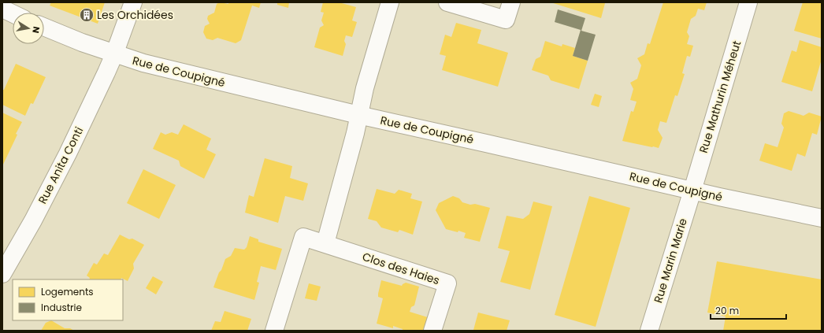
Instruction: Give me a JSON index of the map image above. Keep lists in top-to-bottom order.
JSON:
{
  "streets": {
    "street": [
      "Rue de Coupigné",
      "Rue Mathurin Méheut",
      "Rue Anita Conti",
      "Rue Marin Marie",
      "Clos des Haies"
    ]
  },
  "crossings": [
    ["Rue de Coupigné", "Rue Mathurin Méheut"],
    ["Rue de Coupigné", "Rue Anita Conti"],
    ["Rue de Coupigné", "Rue Marin Marie"],
    ["Rue Mathurin Méheut", "Rue Marin Marie"]
  ],
  "places": {
    "building": ["Les Orchidées"]
  },
  "legend": ["Logements", "Industrie"],
  "scale_bar": "20 m",
  "north": "right"
}
